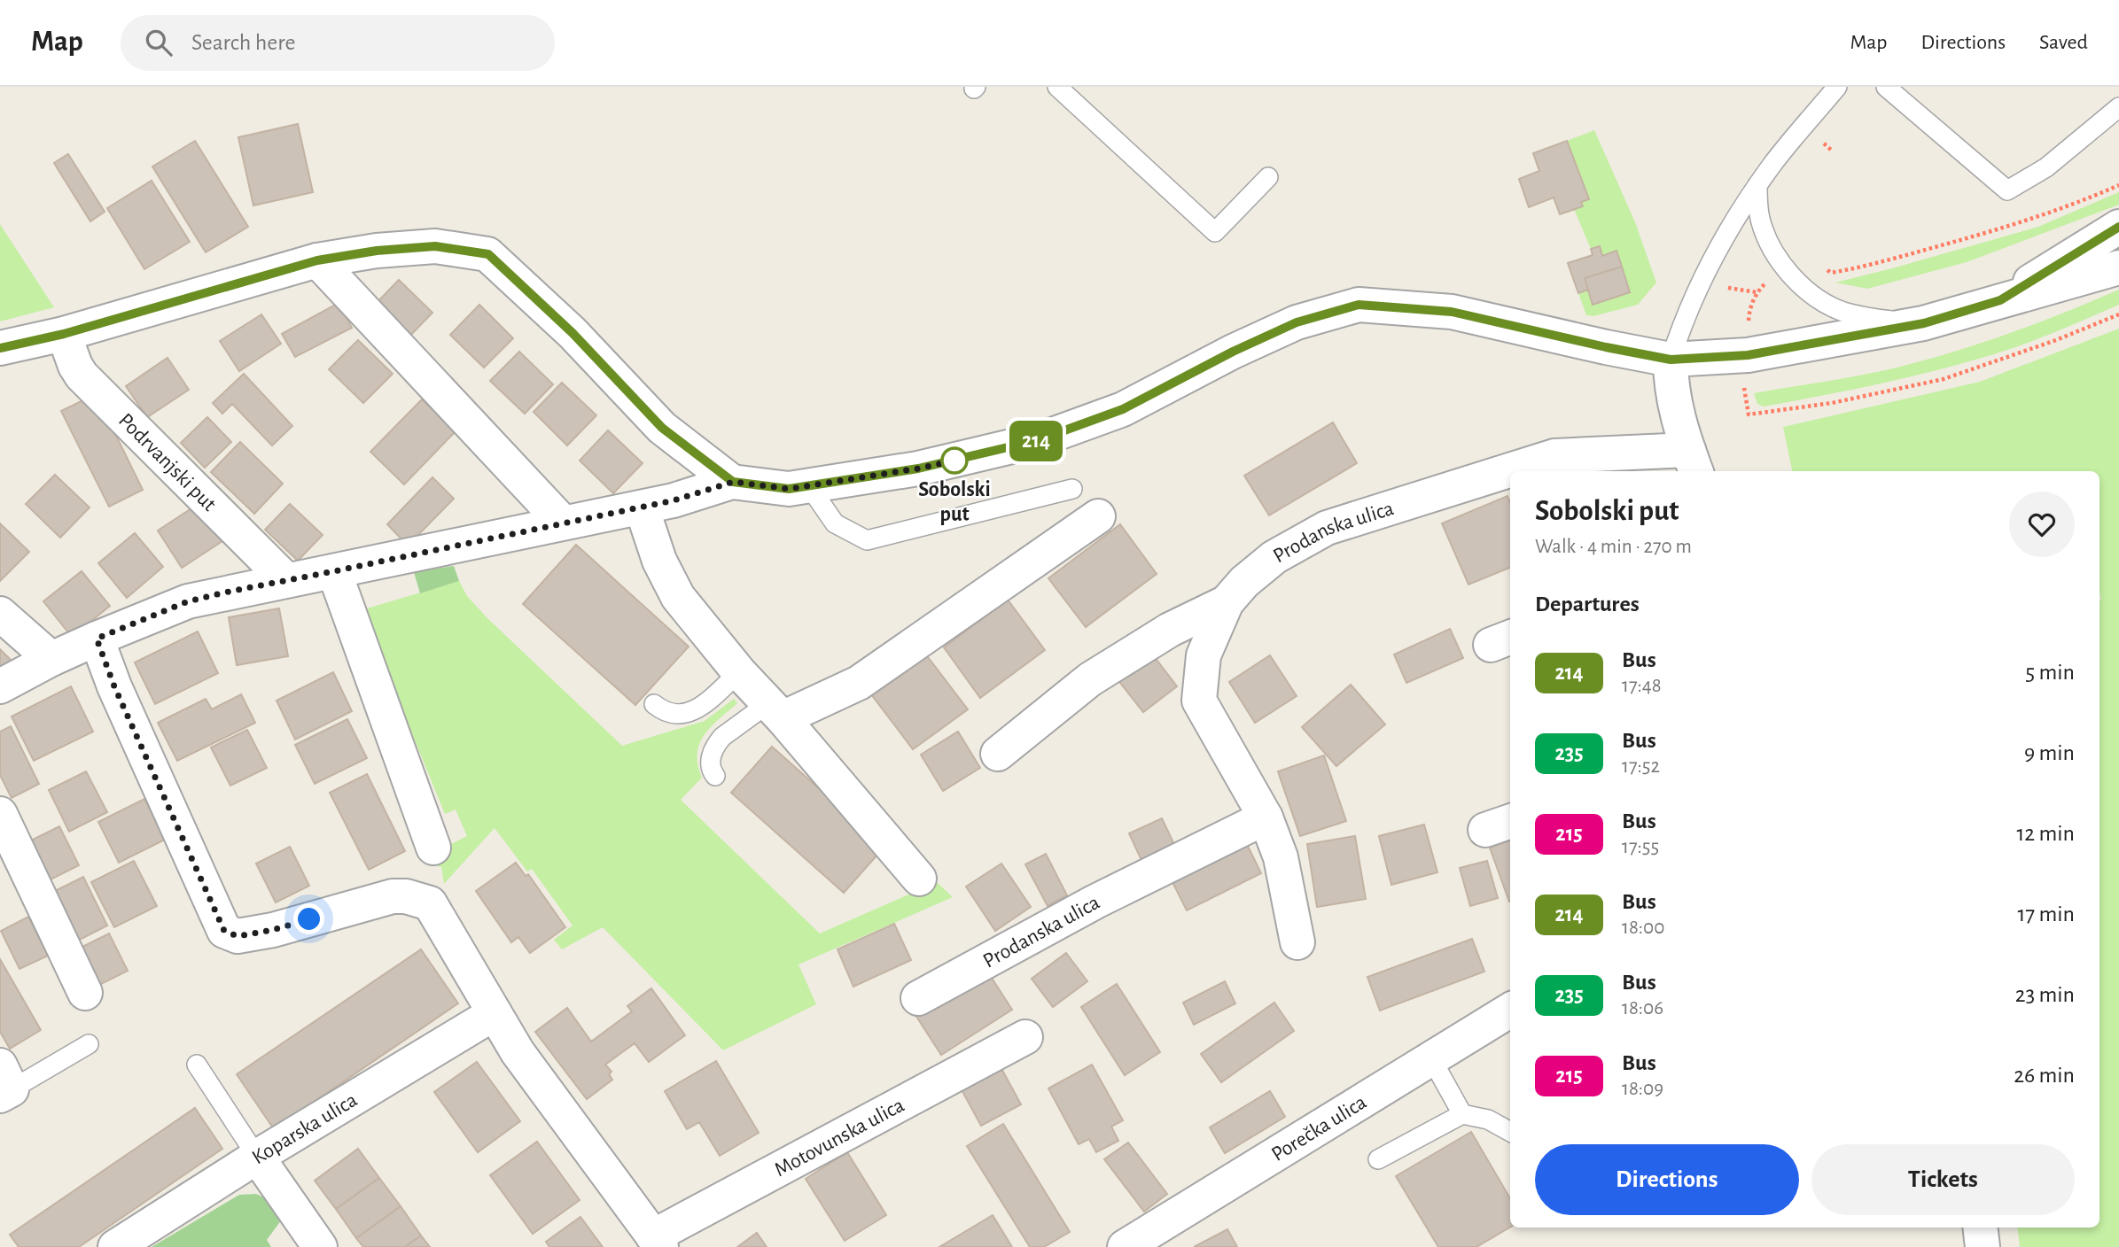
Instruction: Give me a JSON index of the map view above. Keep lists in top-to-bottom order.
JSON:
{
  "streets": {
    "street": [
      "Podrvanjski put",
      "Prodanska ulica",
      "Porečka ulica",
      "Koparska ulica",
      "Motovunska ulica"
    ]
  },
  "crossings": [
    ["Koparska ulica", "Motovunska ulica"]
  ],
  "places": ["Sobolski put"],
  "lines": ["bus line 214"],
  "page": {
    "header": "Map",
    "search": "Search here",
    "nav": ["Map", "Directions", "Saved"],
    "on_map": "214",
    "heading": [
      ["Sobolski put", "Walk · 4 min · 270 m"],
      "Departures"
    ],
    "list": [
      {
        "mark": "214",
        "name": "Bus",
        "note": "17:48",
        "value": "5 min"
      },
      {
        "mark": "235",
        "name": "Bus",
        "note": "17:52",
        "value": "9 min"
      },
      {
        "mark": "215",
        "name": "Bus",
        "note": "17:55",
        "value": "12 min"
      },
      {
        "mark": "214",
        "name": "Bus",
        "note": "18:00",
        "value": "17 min"
      },
      {
        "mark": "235",
        "name": "Bus",
        "note": "18:06",
        "value": "23 min"
      },
      {
        "mark": "215",
        "name": "Bus",
        "note": "18:09",
        "value": "26 min"
      }
    ],
    "buttons": ["Directions", "Tickets"]
  }
}
